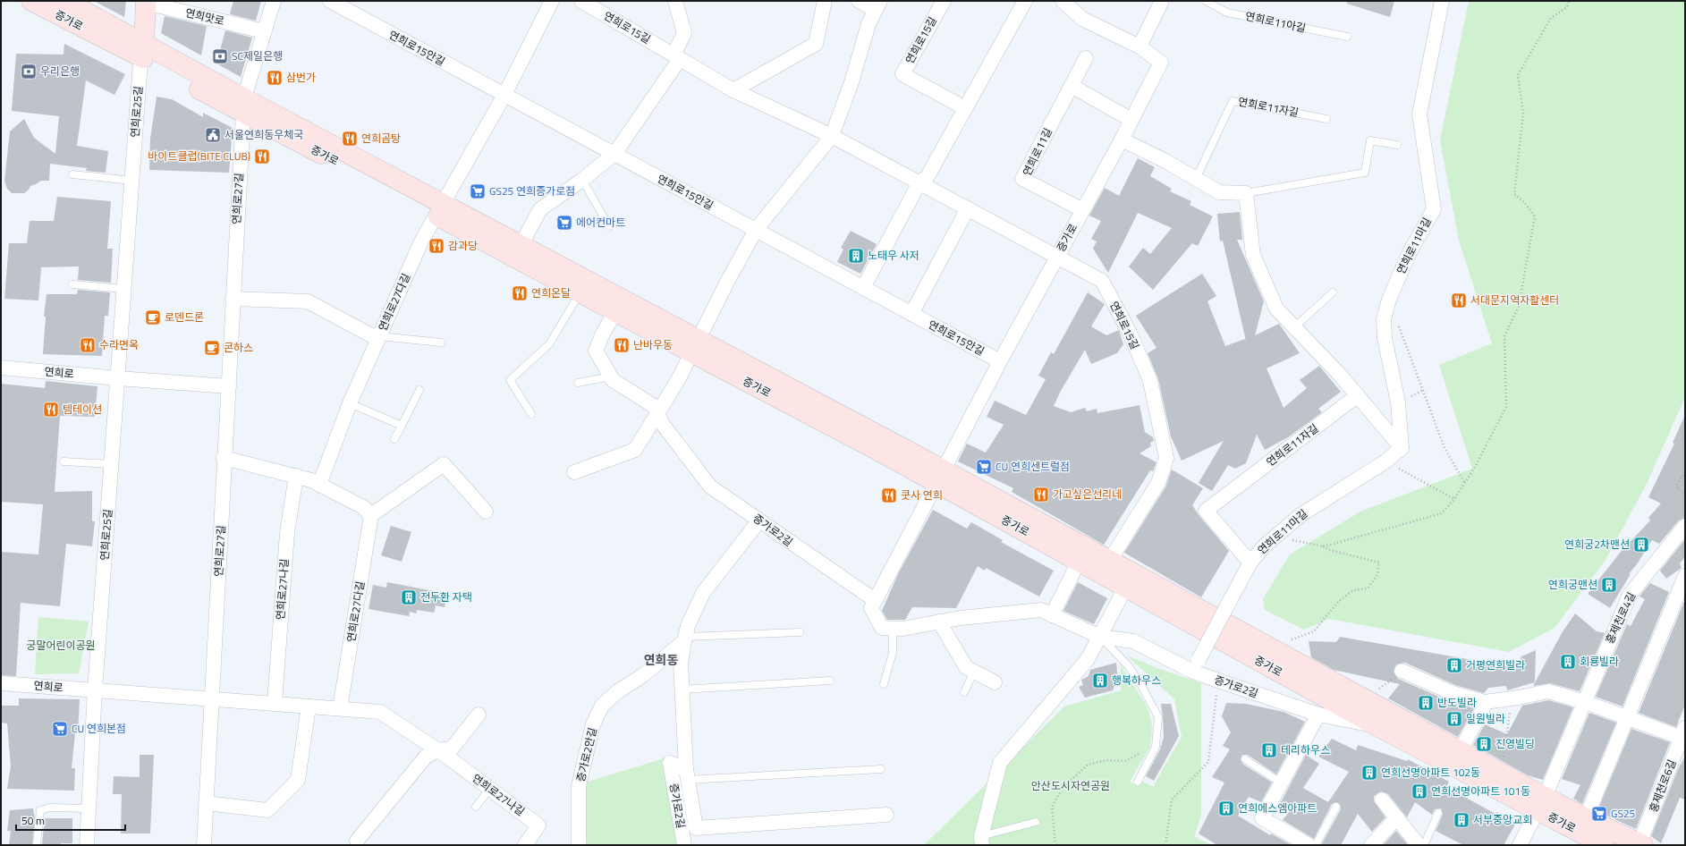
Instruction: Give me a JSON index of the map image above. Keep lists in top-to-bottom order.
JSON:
{
  "streets": {
    "main road": ["연희맛로", "증가로"],
    "street": [
      "연희로15길",
      "연희로15안길",
      "연희로11자길",
      "연희로25길",
      "연희로11길",
      "연희로27길",
      "연희로11마길",
      "연희로27다길",
      "연희로",
      "증가로2길",
      "연희로27나길",
      "홍제천로4길",
      "증가로2안길",
      "홍제천로6길"
    ],
    "lane": ["연희로11아길"]
  },
  "crossings": [
    ["연희맛로", "증가로"],
    ["연희맛로", "연희로25길"],
    ["증가로", "연희로15길"],
    ["증가로", "연희로15안길"],
    ["증가로", "연희로25길"],
    ["증가로", "연희로11길"],
    ["증가로", "연희로27길"],
    ["증가로", "연희로27다길"],
    ["증가로", "증가로2길"],
    ["증가로", "홍제천로4길"],
    ["증가로", "홍제천로6길"],
    ["연희로11자길", "연희로11마길"],
    ["연희로25길", "연희로"],
    ["연희로27길", "연희로27나길"],
    ["연희로11마길", "증가로2길"],
    ["연희로27다길", "연희로27나길"]
  ],
  "districts": ["연희동"],
  "parks": ["궁말어린이공원", "안산도시자연공원"],
  "places": {
    "bank": ["SC제일은행", "우리은행"],
    "restaurant": [
      "삼번가",
      "연희곰탕",
      "바이트클럽(BITE CLUB)",
      "감과당",
      "연희온달",
      "서대문지역자활센터",
      "수라면옥",
      "난바우동",
      "템테이션",
      "가고싶은선리네",
      "쿳사 연희"
    ],
    "public building": ["서울연희동우체국"],
    "supermarket": [
      "GS25 연희증가로점",
      "에어컨마트",
      "CU 연희센트럴점",
      "CU 연희본점",
      "GS25"
    ],
    "building": [
      "노태우 사저",
      "연희궁2차맨션",
      "연희궁맨션",
      "전두환 자택",
      "회룡빌라",
      "거평연희빌라",
      "행복하우스",
      "반도빌라",
      "일원빌라",
      "진영빌딩",
      "테리하우스",
      "연희선명아파트 102동",
      "연희선명아파트 101동",
      "연희에스엠아파트",
      "서부중앙교회"
    ],
    "cafe": ["로덴드론", "콘하스"]
  },
  "scale_bar": "50 m"
}
